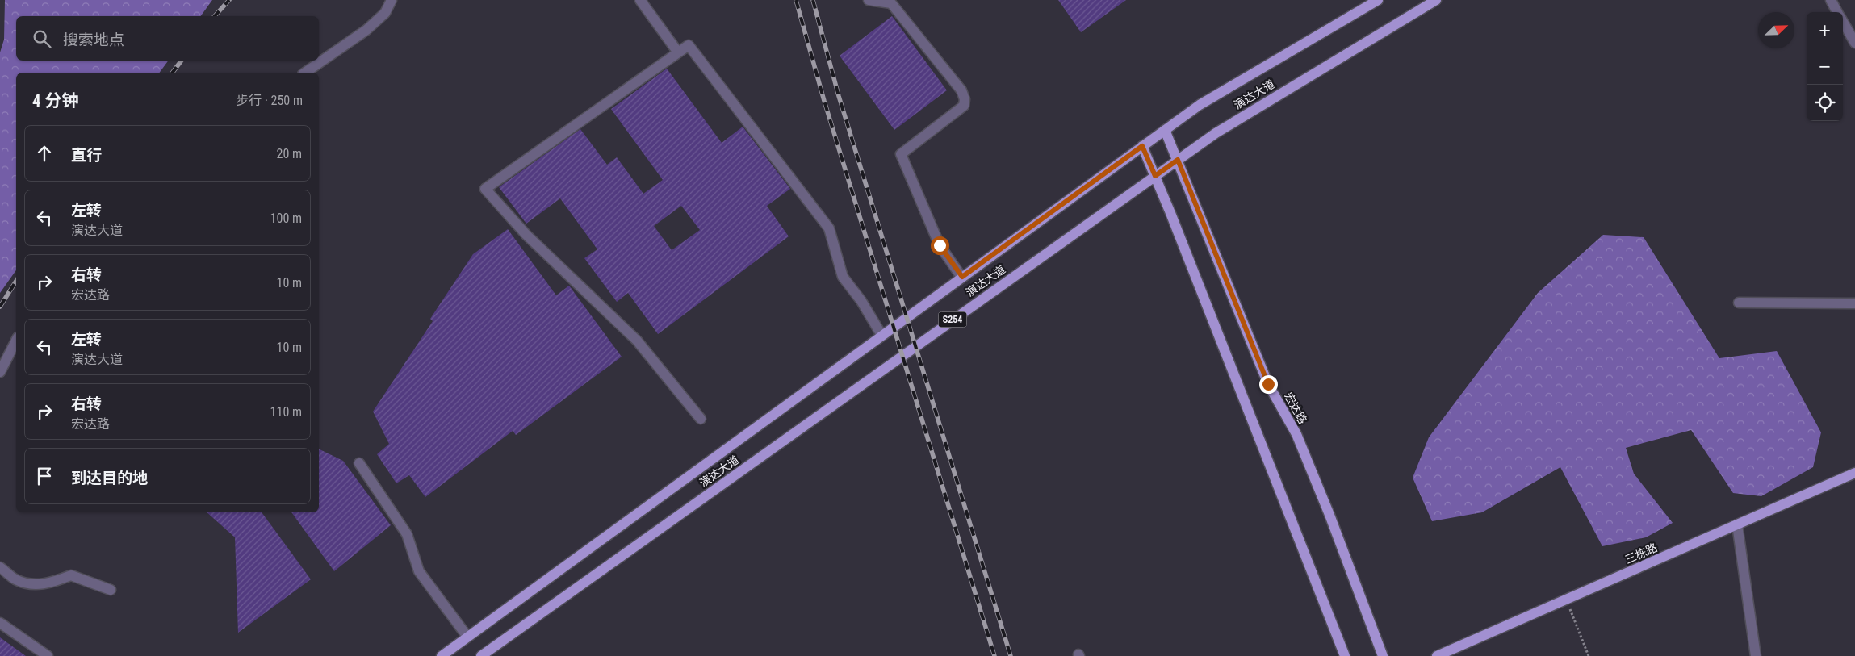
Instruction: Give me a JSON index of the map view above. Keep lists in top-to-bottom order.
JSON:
{
  "streets": {
    "main road": [
      "演达大道",
      "S254",
      "宏达路",
      "三栋路"
    ]
  },
  "crossings": [
    ["演达大道", "宏达路"]
  ],
  "north": "top right",
  "page": {
    "map_buttons": ["+", "−"],
    "search": "搜索地点",
    "heading": ["4 分钟", "步行 · 250 m"],
    "list": [
      ["直行", "20 m"],
      ["左转", "演达大道", "100 m"],
      ["右转", "宏达路", "10 m"],
      ["左转", "演达大道", "10 m"],
      ["右转", "宏达路", "110 m"],
      "到达目的地"
    ]
  }
}
